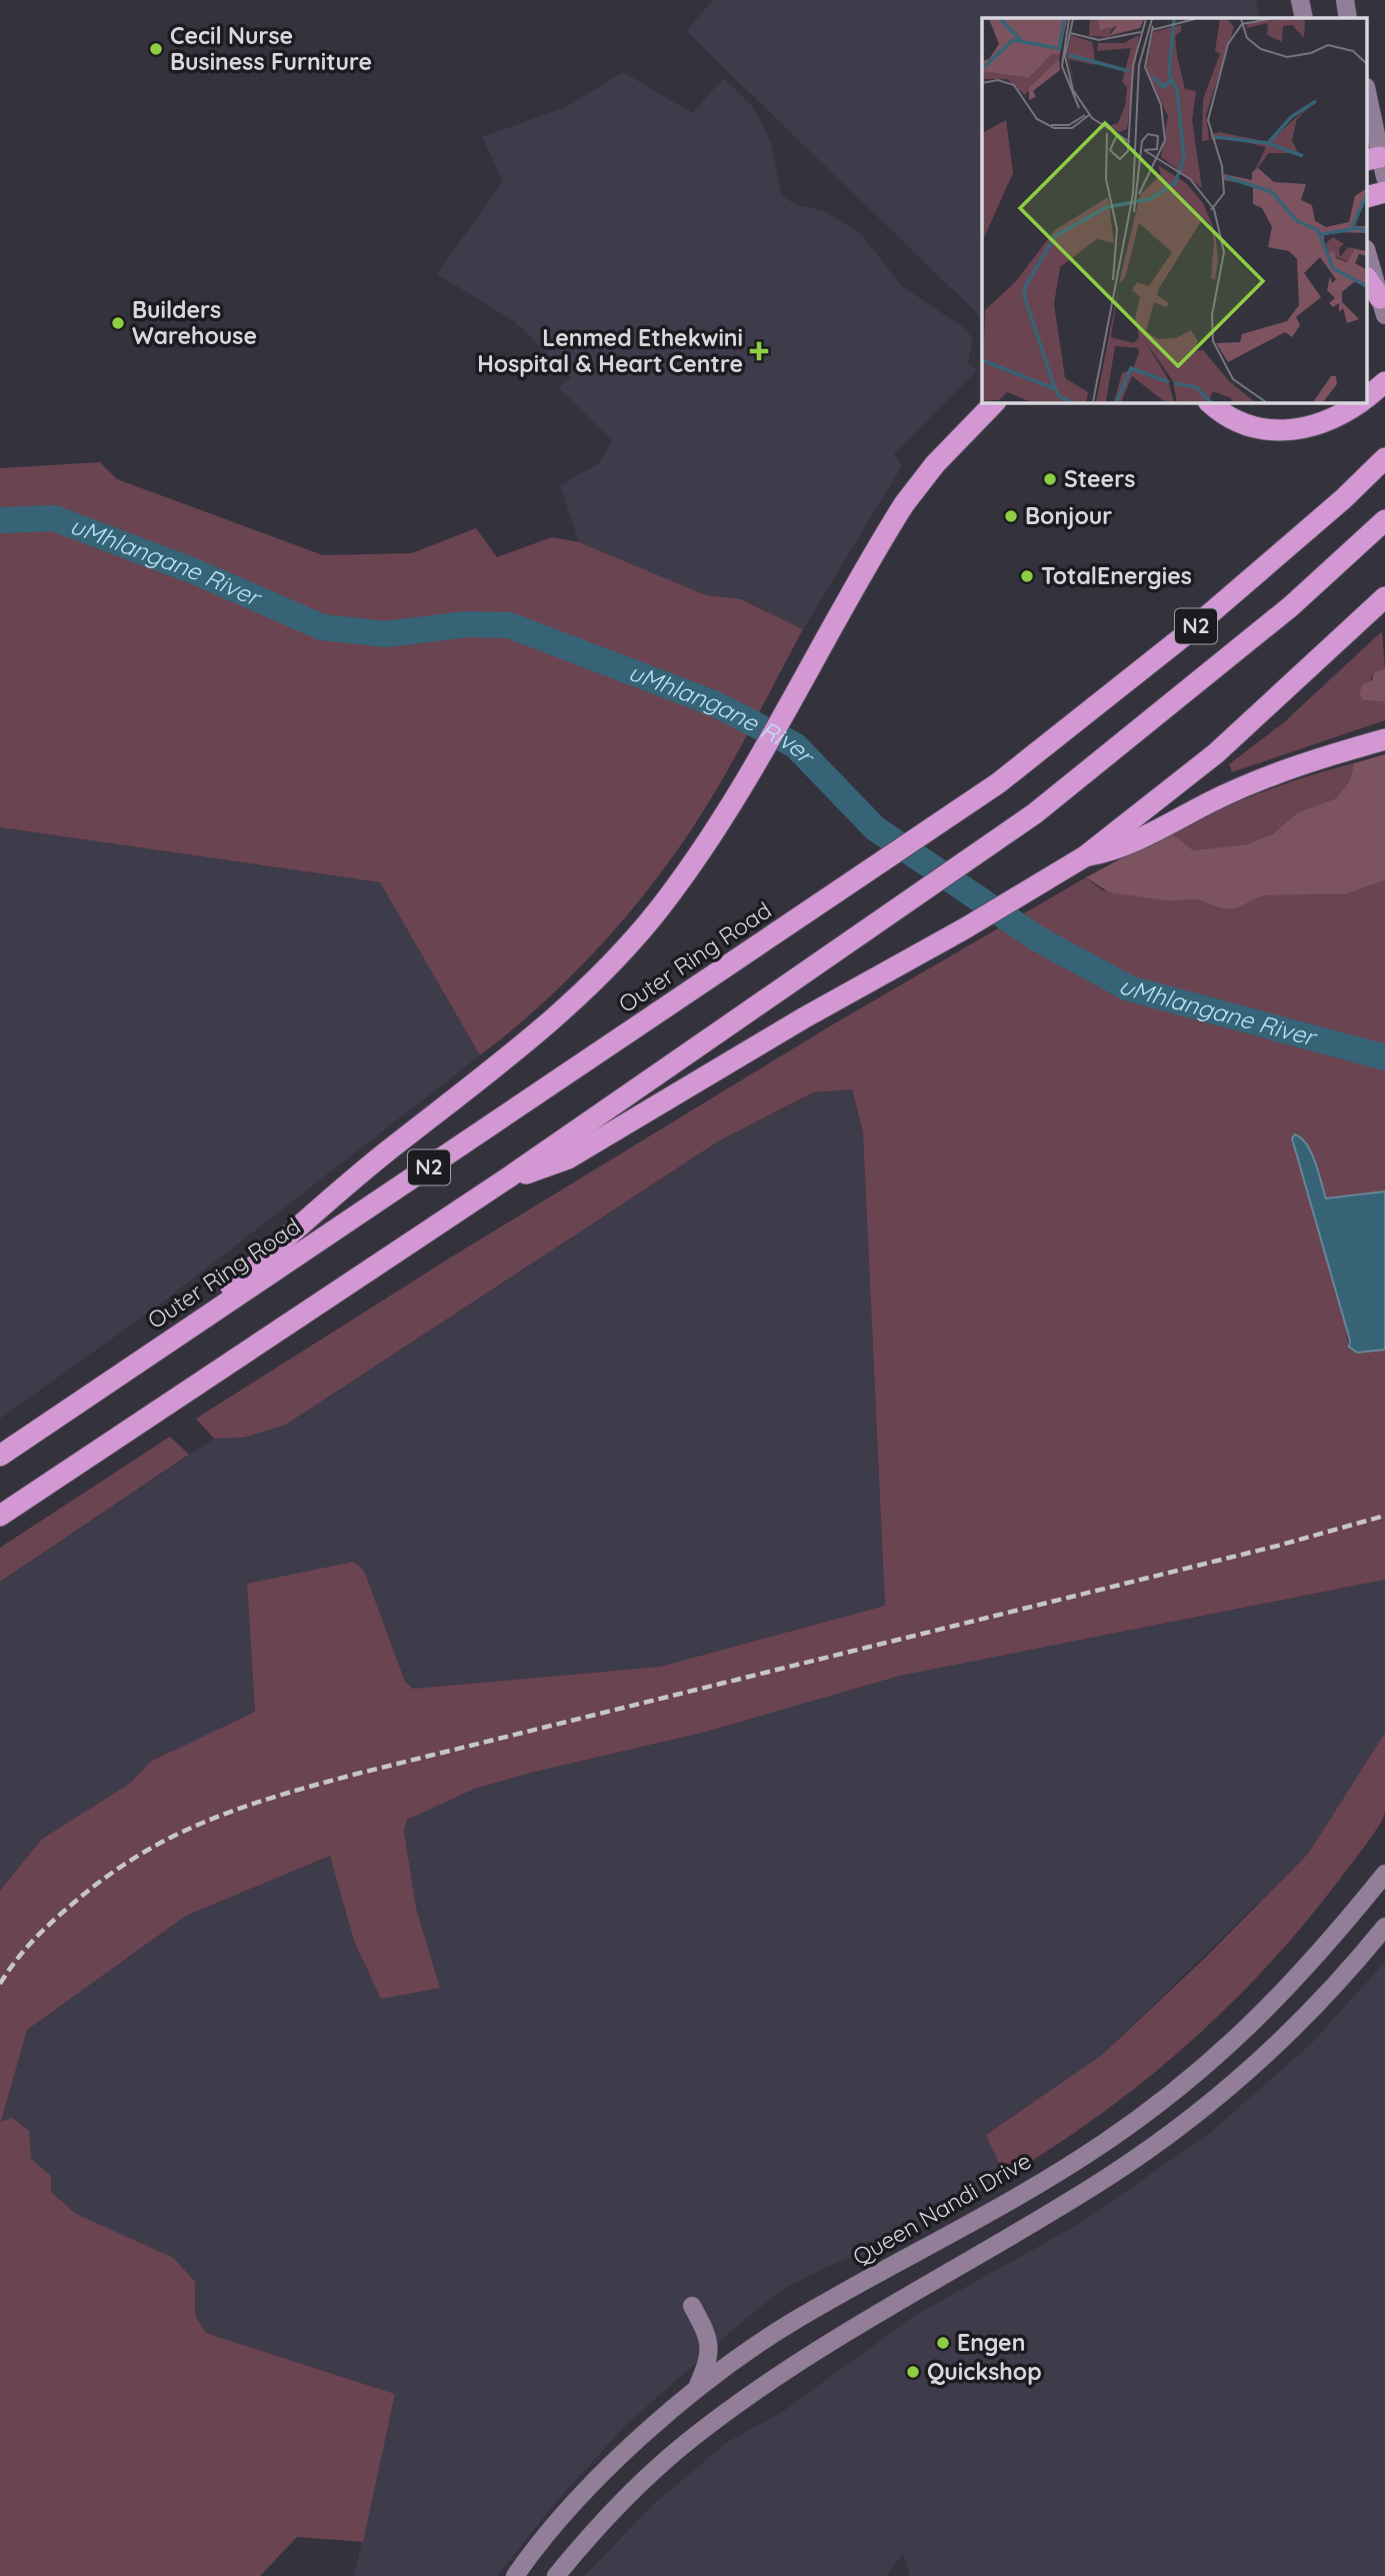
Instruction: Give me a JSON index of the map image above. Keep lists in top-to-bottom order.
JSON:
{
  "streets": {
    "highway": ["N2", "Outer Ring Road"],
    "main road": ["Queen Nandi Drive"]
  },
  "water": ["uMhlangane River"],
  "places": {
    "other": [
      "Cecil Nurse Business Furniture",
      "Builders Warehouse",
      "Steers",
      "Bonjour",
      "TotalEnergies",
      "Engen",
      "Quickshop"
    ],
    "health": ["Lenmed Ethekwini Hospital & Heart Centre"]
  }
}
